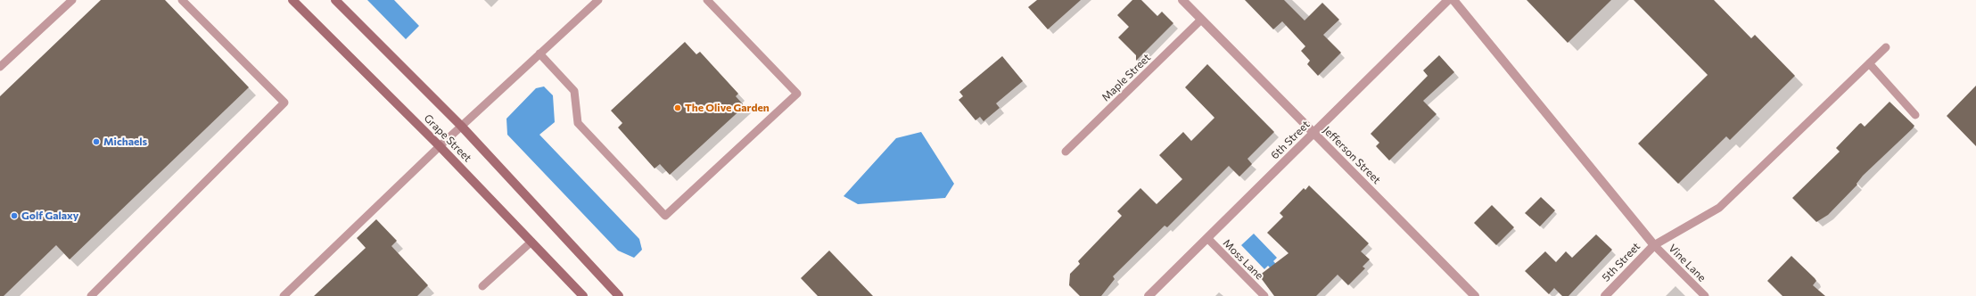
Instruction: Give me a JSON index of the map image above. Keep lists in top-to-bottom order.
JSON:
{
  "streets": {
    "main road": ["Grape Street"],
    "street": ["6th Street", "Jefferson Street", "5th Street"],
    "lane": ["Maple Street", "Moss Lane", "Vine Lane"]
  },
  "crossings": [
    ["Maple Street", "Jefferson Street"],
    ["6th Street", "Jefferson Street"],
    ["6th Street", "Moss Lane"],
    ["5th Street", "Vine Lane"]
  ],
  "places": ["The Olive Garden", "Michaels", "Golf Galaxy"]
}
